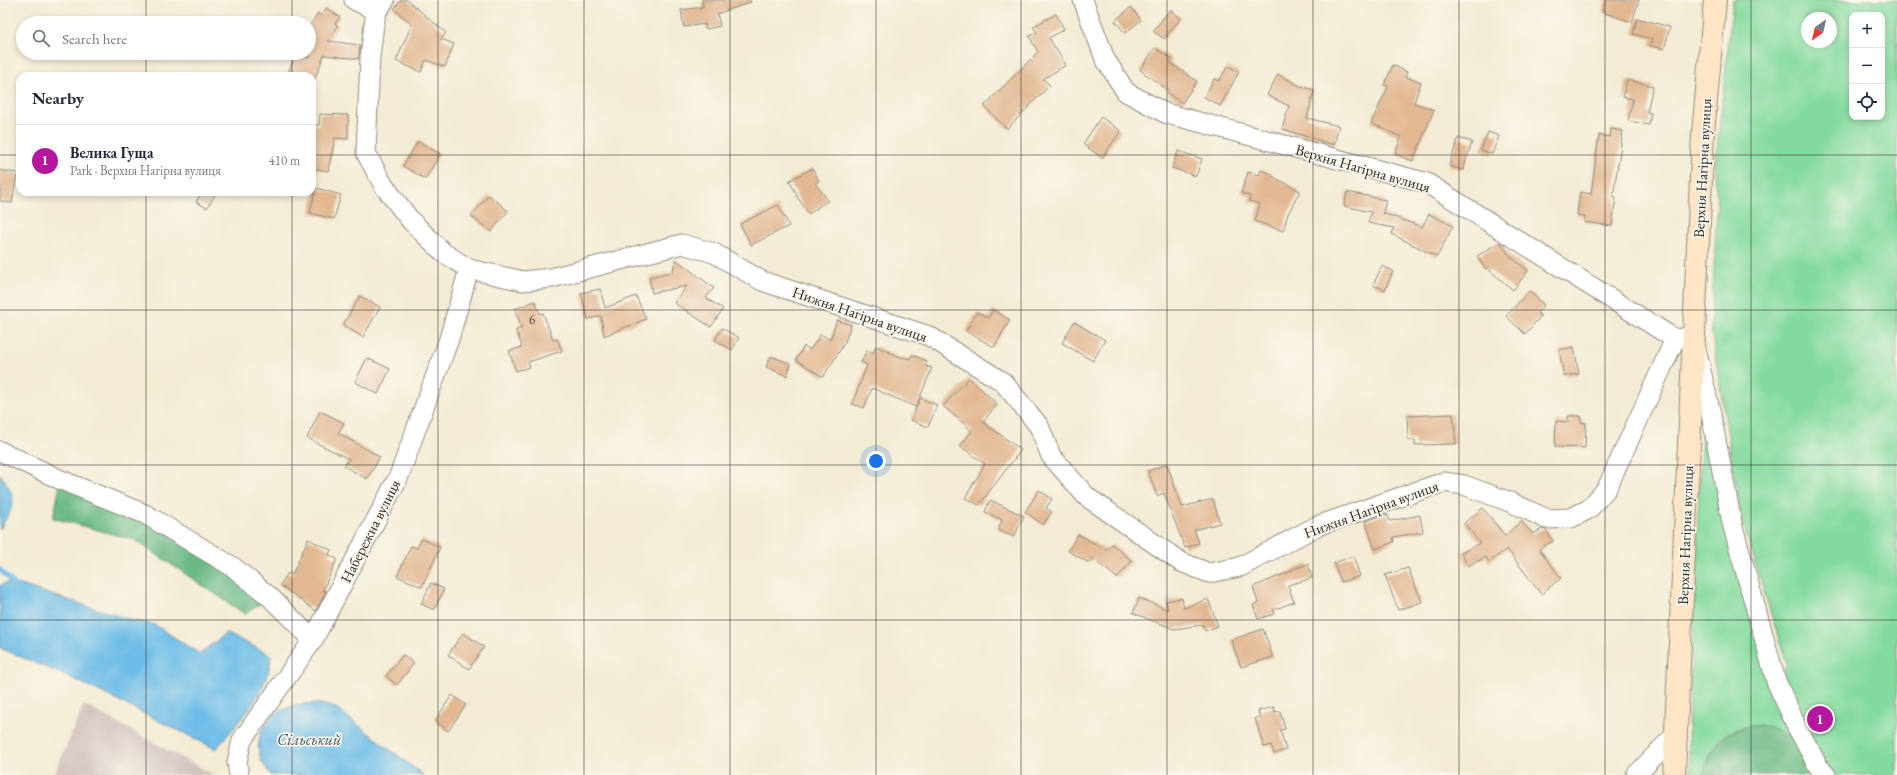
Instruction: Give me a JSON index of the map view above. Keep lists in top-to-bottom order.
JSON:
{
  "streets": {
    "main road": ["Верхня Нагірна вулиця"],
    "street": ["Нижня Нагірна вулиця", "Набережна вулиця"]
  },
  "crossings": [
    ["Верхня Нагірна вулиця", "Нижня Нагірна вулиця"],
    ["Нижня Нагірна вулиця", "Набережна вулиця"]
  ],
  "water": ["Сільський"],
  "house_numbers": ["6"],
  "north": "bottom left",
  "page": {
    "map_buttons": ["+", "−"],
    "search": "Search here",
    "heading": "Nearby",
    "list": [
      {
        "mark": "1",
        "name": "Велика Гуща",
        "note": "Park · Верхня Нагірна вулиця",
        "value": "410 m"
      }
    ],
    "pins": "1"
  }
}
